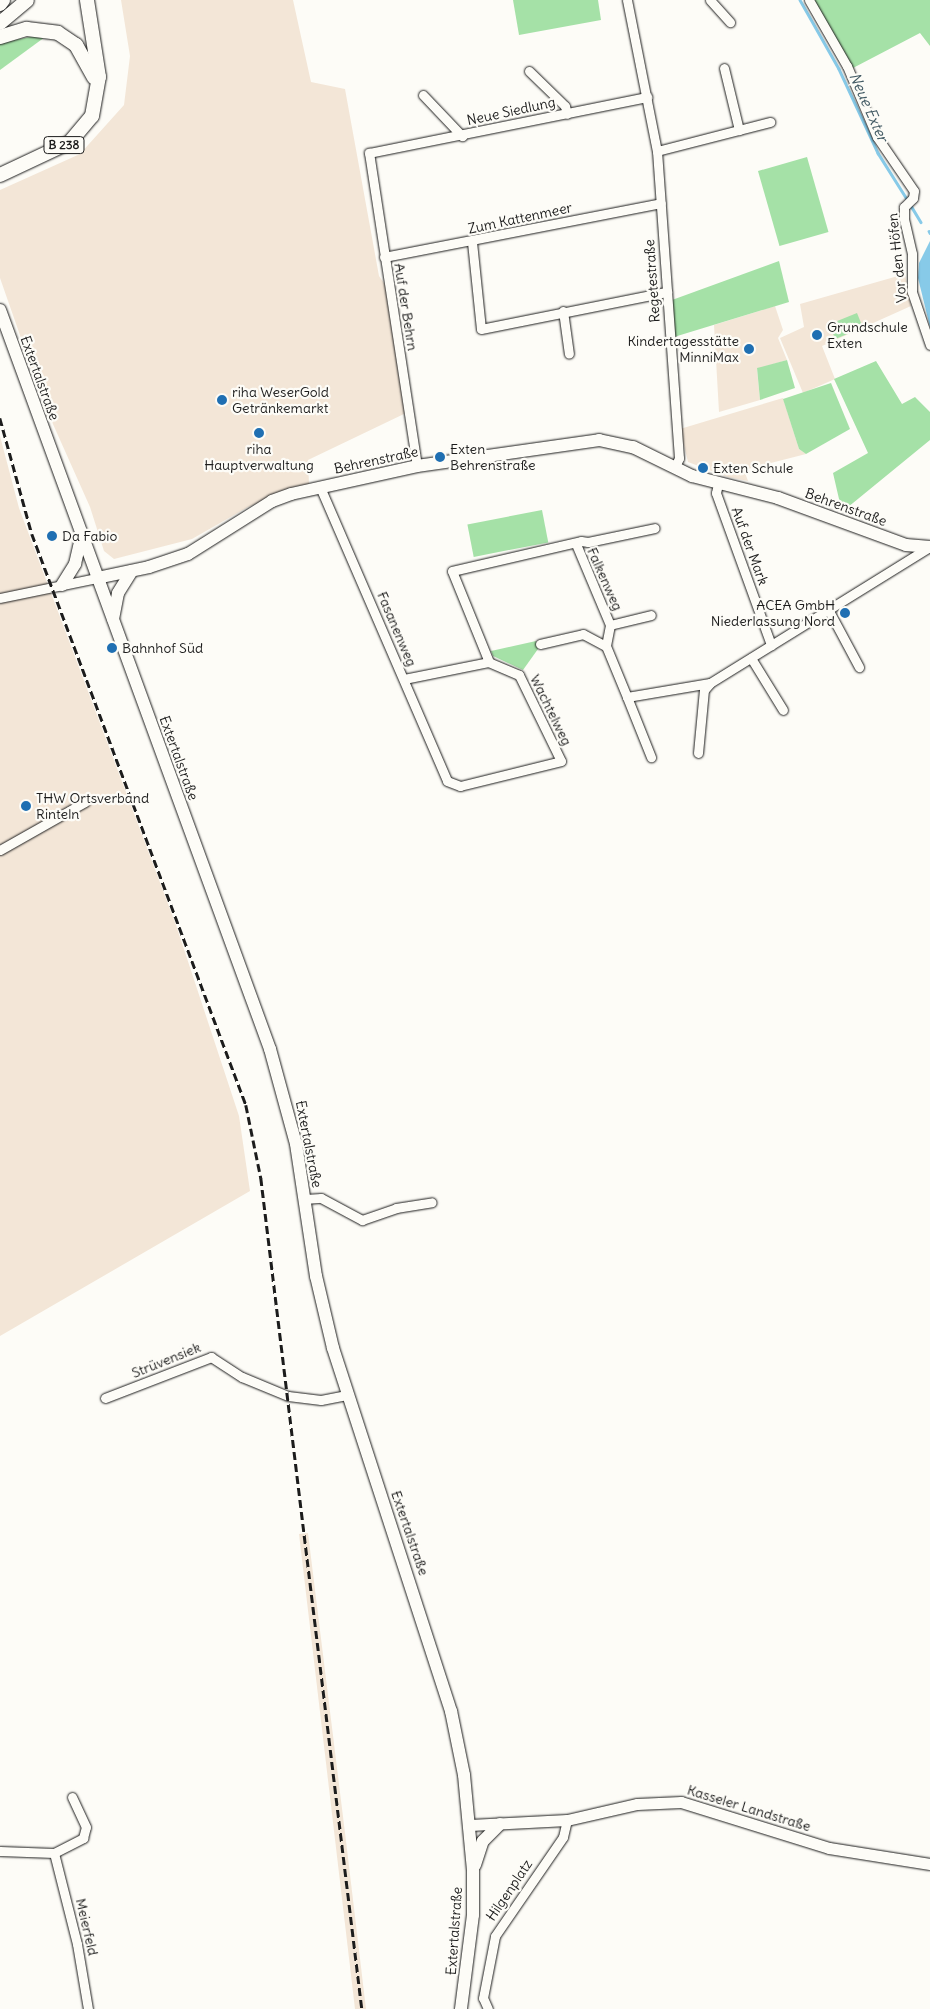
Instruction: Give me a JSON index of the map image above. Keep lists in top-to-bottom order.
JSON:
{
  "streets": {
    "main road": ["B 238", "Extertalstraße", "Behrenstraße"],
    "street": [
      "Neue Siedlung",
      "Zum Kattenmeer",
      "Vor den Höfen",
      "Regetestraße",
      "Auf der Behrn",
      "Auf der Mark",
      "Falkenweg",
      "Fasanenweg",
      "Wachtelweg",
      "Strüvensiek",
      "Kasseler Landstraße",
      "Hilgenplatz",
      "Meierfeld"
    ]
  },
  "crossings": [
    ["Neue Siedlung", "Regetestraße"],
    ["Neue Siedlung", "Auf der Behrn"],
    ["Zum Kattenmeer", "Regetestraße"],
    ["Zum Kattenmeer", "Auf der Behrn"],
    ["Regetestraße", "Behrenstraße"],
    ["Auf der Behrn", "Behrenstraße"],
    ["Extertalstraße", "Behrenstraße"],
    ["Extertalstraße", "Strüvensiek"],
    ["Extertalstraße", "Kasseler Landstraße"],
    ["Behrenstraße", "Auf der Mark"],
    ["Behrenstraße", "Fasanenweg"],
    ["Falkenweg", "Wachtelweg"],
    ["Fasanenweg", "Wachtelweg"],
    ["Kasseler Landstraße", "Hilgenplatz"]
  ],
  "water": ["Neue Exter"],
  "places": [
    "Grundschule Exten",
    "Kindertagesstätte MinniMax",
    "riha WeserGold Getränkemarkt",
    "riha Hauptverwaltung",
    "Exten Behrenstraße",
    "Exten Schule",
    "Da Fabio",
    "ACEA GmbH Niederlassung Nord",
    "Bahnhof Süd",
    "THW Ortsverband Rinteln"
  ]
}
